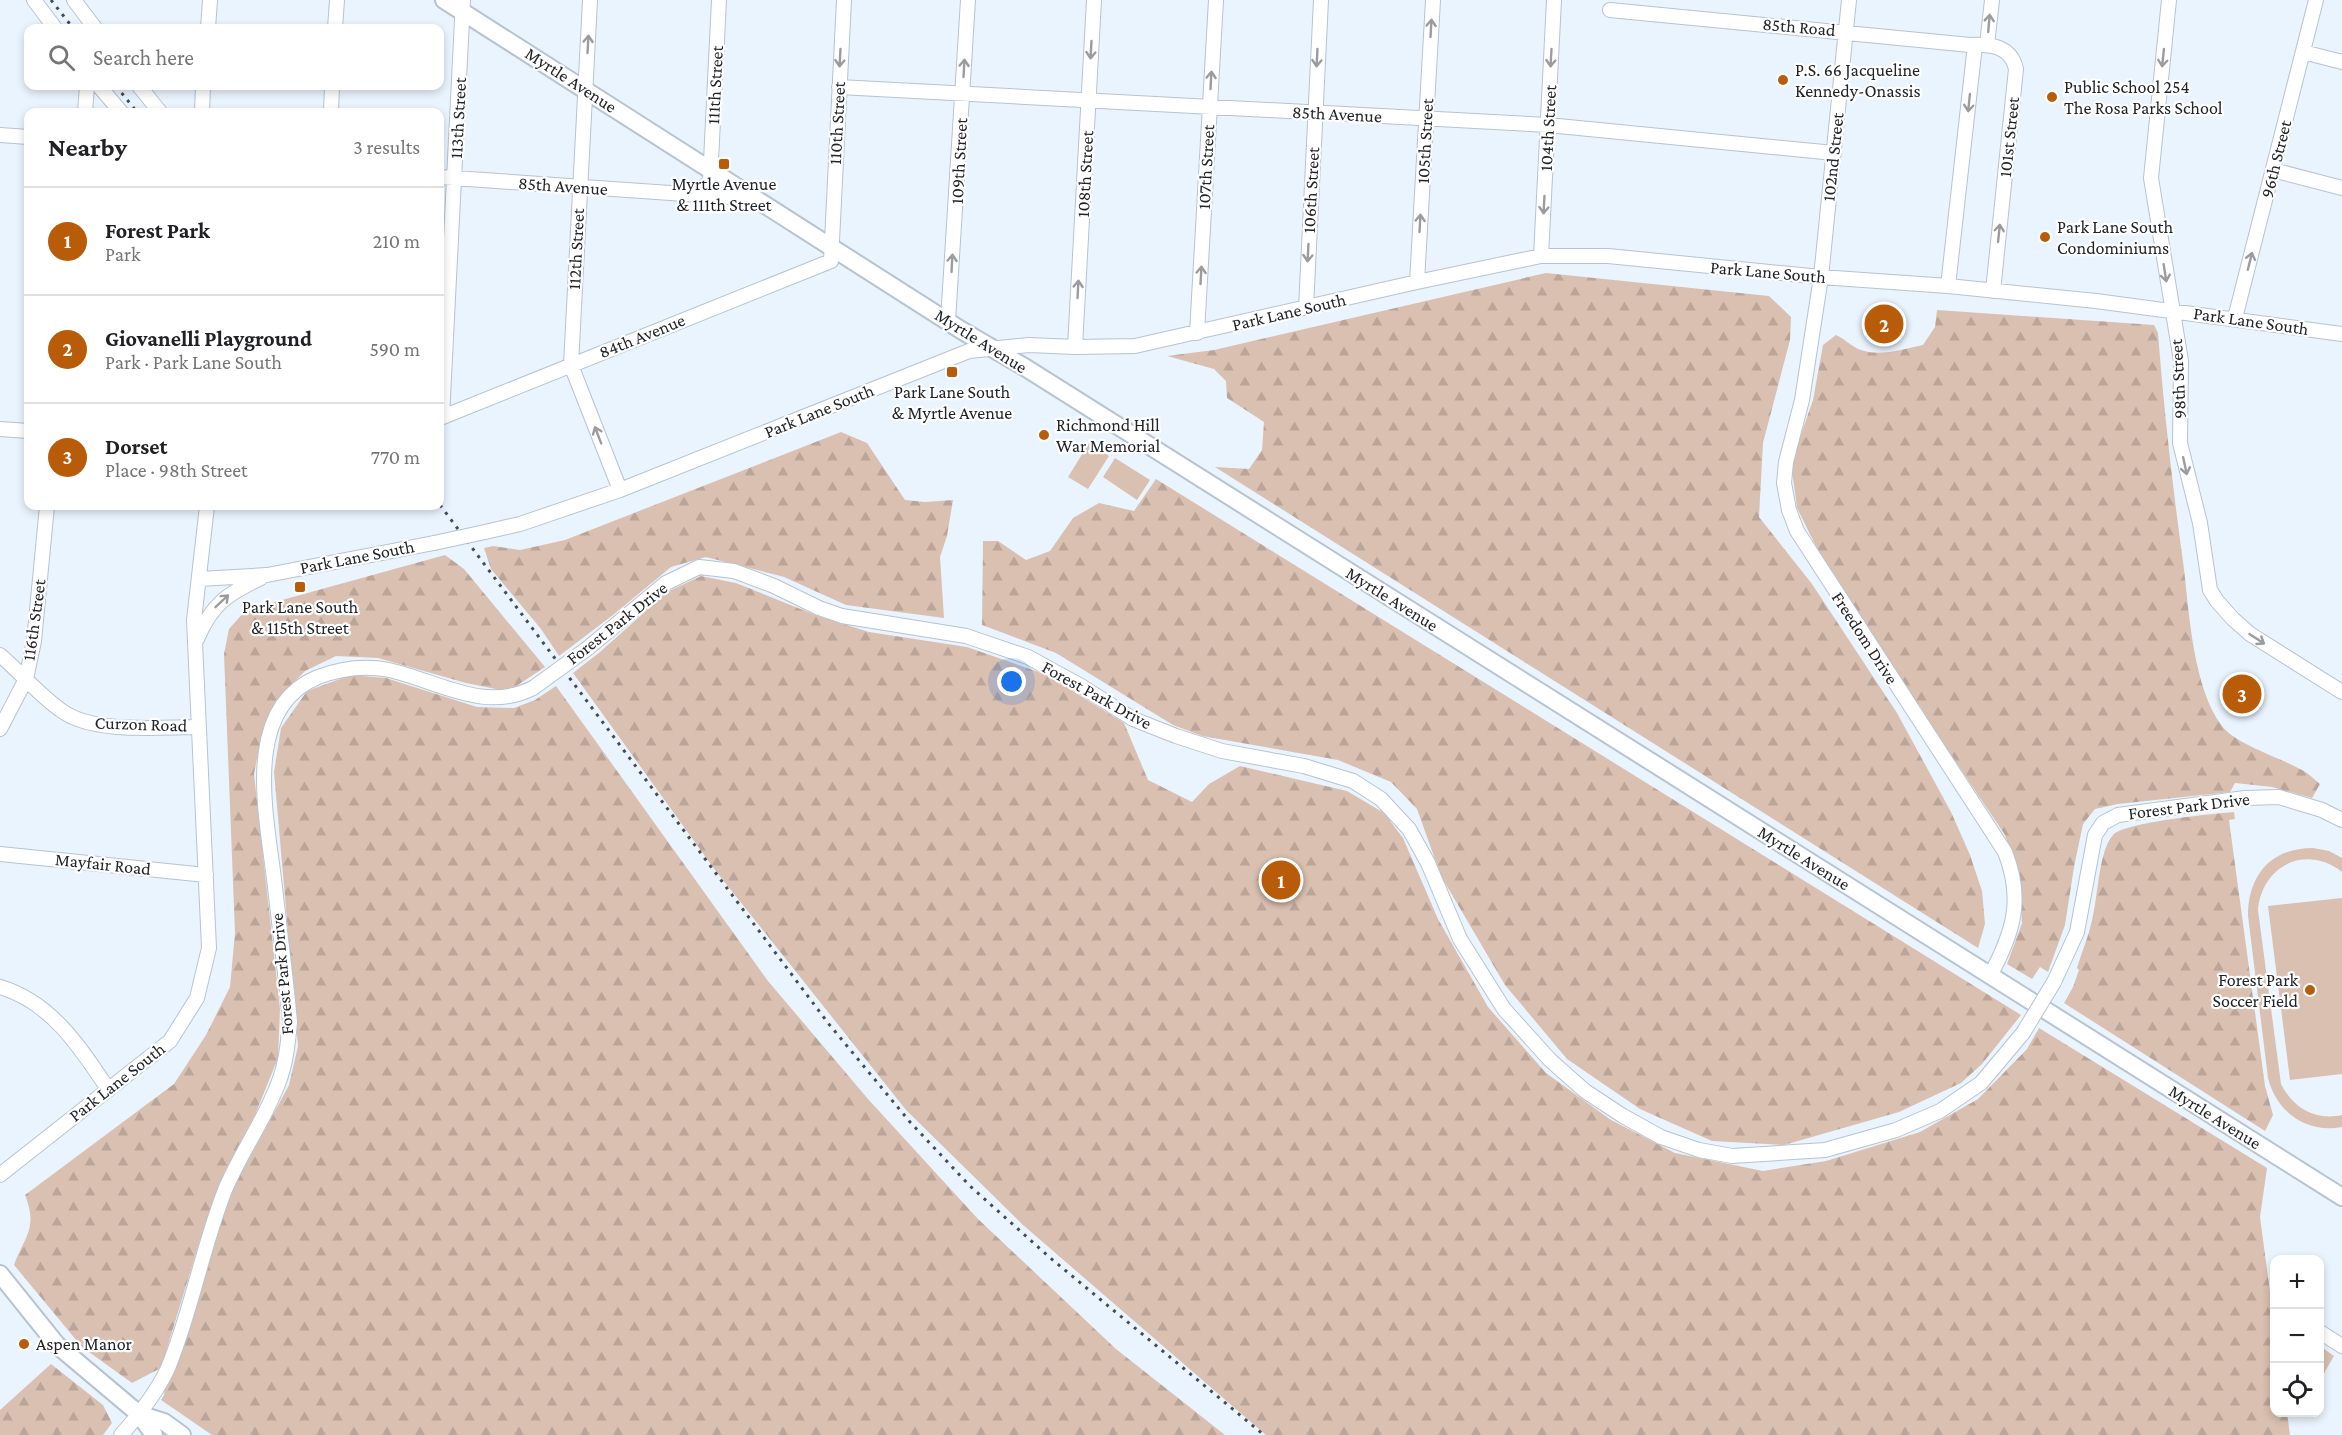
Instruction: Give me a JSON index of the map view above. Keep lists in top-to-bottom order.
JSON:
{
  "streets": {
    "main road": ["Myrtle Avenue"],
    "street": [
      "85th Road",
      "111th Street",
      "85th Avenue",
      "113th Street",
      "110th Street",
      "104th Street",
      "101st Street",
      "105th Street",
      "102nd Street",
      "96th Street",
      "109th Street",
      "107th Street",
      "108th Street",
      "106th Street",
      "112th Street",
      "Park Lane South",
      "84th Avenue",
      "98th Street",
      "116th Street",
      "Forest Park Drive",
      "Freedom Drive",
      "Curzon Road",
      "Mayfair Road"
    ]
  },
  "crossings": [
    ["85th Road", "101st Street"],
    ["85th Road", "102nd Street"],
    ["Myrtle Avenue", "111th Street"],
    ["Myrtle Avenue", "85th Avenue"],
    ["Myrtle Avenue", "113th Street"],
    ["Myrtle Avenue", "110th Street"],
    ["Myrtle Avenue", "109th Street"],
    ["Myrtle Avenue", "112th Street"],
    ["Myrtle Avenue", "Park Lane South"],
    ["Myrtle Avenue", "84th Avenue"],
    ["Myrtle Avenue", "Freedom Drive"],
    ["85th Avenue", "113th Street"],
    ["85th Avenue", "110th Street"],
    ["85th Avenue", "104th Street"],
    ["85th Avenue", "105th Street"],
    ["85th Avenue", "102nd Street"],
    ["85th Avenue", "109th Street"],
    ["85th Avenue", "107th Street"],
    ["85th Avenue", "108th Street"],
    ["85th Avenue", "106th Street"],
    ["85th Avenue", "112th Street"],
    ["110th Street", "84th Avenue"],
    ["104th Street", "Park Lane South"],
    ["101st Street", "Park Lane South"],
    ["105th Street", "Park Lane South"],
    ["102nd Street", "Park Lane South"],
    ["102nd Street", "Freedom Drive"],
    ["96th Street", "Park Lane South"],
    ["107th Street", "Park Lane South"],
    ["108th Street", "Park Lane South"],
    ["106th Street", "Park Lane South"],
    ["112th Street", "Park Lane South"],
    ["112th Street", "84th Avenue"],
    ["Park Lane South", "98th Street"],
    ["Park Lane South", "Freedom Drive"],
    ["Park Lane South", "Curzon Road"],
    ["Park Lane South", "Mayfair Road"],
    ["116th Street", "Curzon Road"]
  ],
  "one_way": [
    "110th Street",
    "104th Street",
    "105th Street",
    "96th Street",
    "109th Street",
    "107th Street",
    "106th Street",
    "112th Street",
    "98th Street"
  ],
  "places": {
    "other": [
      "P.S. 66 Jacqueline Kennedy-Onassis",
      "Public School 254 The Rosa Parks School",
      "Park Lane South Condominiums",
      "Richmond Hill War Memorial",
      "Forest Park Soccer Field",
      "Aspen Manor"
    ],
    "transit": ["Myrtle Avenue & 111th Street", "Park Lane South & Myrtle Avenue", "Park Lane South & 115th Street"]
  },
  "page": {
    "search": "Search here",
    "heading": ["Nearby", "3 results"],
    "list": [
      {
        "mark": "1",
        "name": "Forest Park",
        "note": "Park",
        "value": "210 m"
      },
      {
        "mark": "2",
        "name": "Giovanelli Playground",
        "note": "Park · Park Lane South",
        "value": "590 m"
      },
      {
        "mark": "3",
        "name": "Dorset",
        "note": "Place · 98th Street",
        "value": "770 m"
      }
    ],
    "pins": ["2", "3", "1"],
    "map_buttons": ["+", "−"]
  }
}
